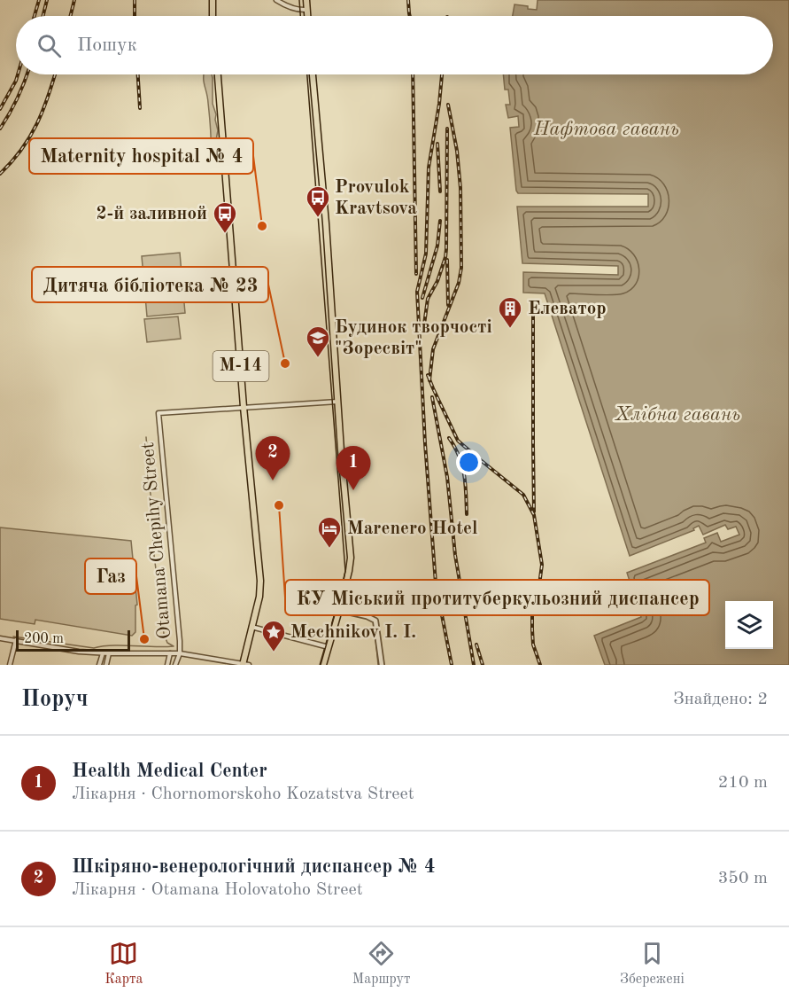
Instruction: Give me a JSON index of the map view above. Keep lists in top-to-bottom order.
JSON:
{
  "streets": {
    "main road": ["М-14"],
    "street": ["Otamana Chepihy Street"]
  },
  "crossings": [
    ["М-14", "Otamana Chepihy Street"]
  ],
  "water": ["Нафтова гавань", "Хлібна гавань"],
  "places": {
    "bus stop": ["Provulok Kravtsova", "2-й заливной"],
    "other": [
      "Maternity hospital № 4",
      "Дитяча бібліотека № 23",
      "КУ Міський протитуберкульозний диспансер",
      "Газ"
    ],
    "building": ["Елеватор"],
    "school or university": ["Будинок творчості \"Зоресвіт\""],
    "hotel": ["Marenero Hotel"],
    "place": ["Mechnikov I. І."]
  },
  "scale_bar": "200 m",
  "page": {
    "search": "Пошук",
    "pins": ["2", "1"],
    "scale": "200 m",
    "heading": ["Поруч", "Знайдено: 2"],
    "list": [
      {
        "mark": "1",
        "name": "Health Medical Center",
        "note": "Лікарня · Chornomorskoho Kozatstva Street",
        "value": "210 m"
      },
      {
        "mark": "2",
        "name": "Шкіряно-венерологічний диспансер № 4",
        "note": "Лікарня · Otamana Holovatoho Street",
        "value": "350 m"
      }
    ],
    "nav": ["Карта", "Маршрут", "Збережені"]
  }
}
